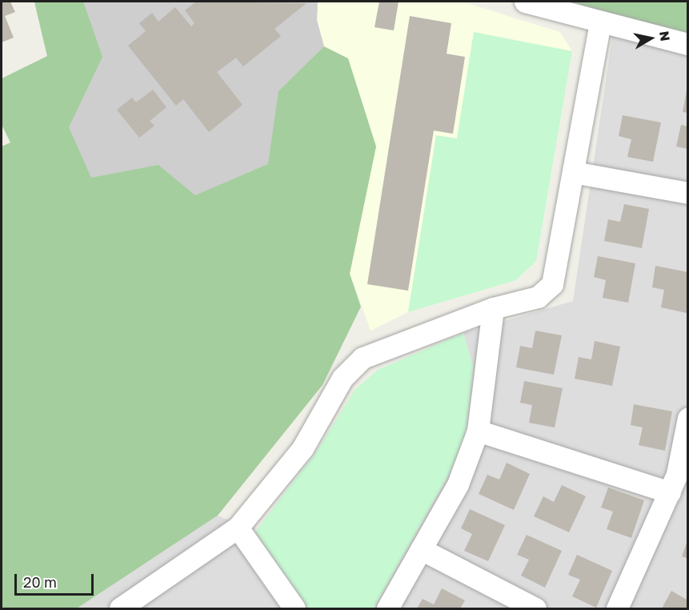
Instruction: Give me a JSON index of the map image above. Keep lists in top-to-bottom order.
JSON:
{
  "scale_bar": "20 m",
  "north": "right"
}
